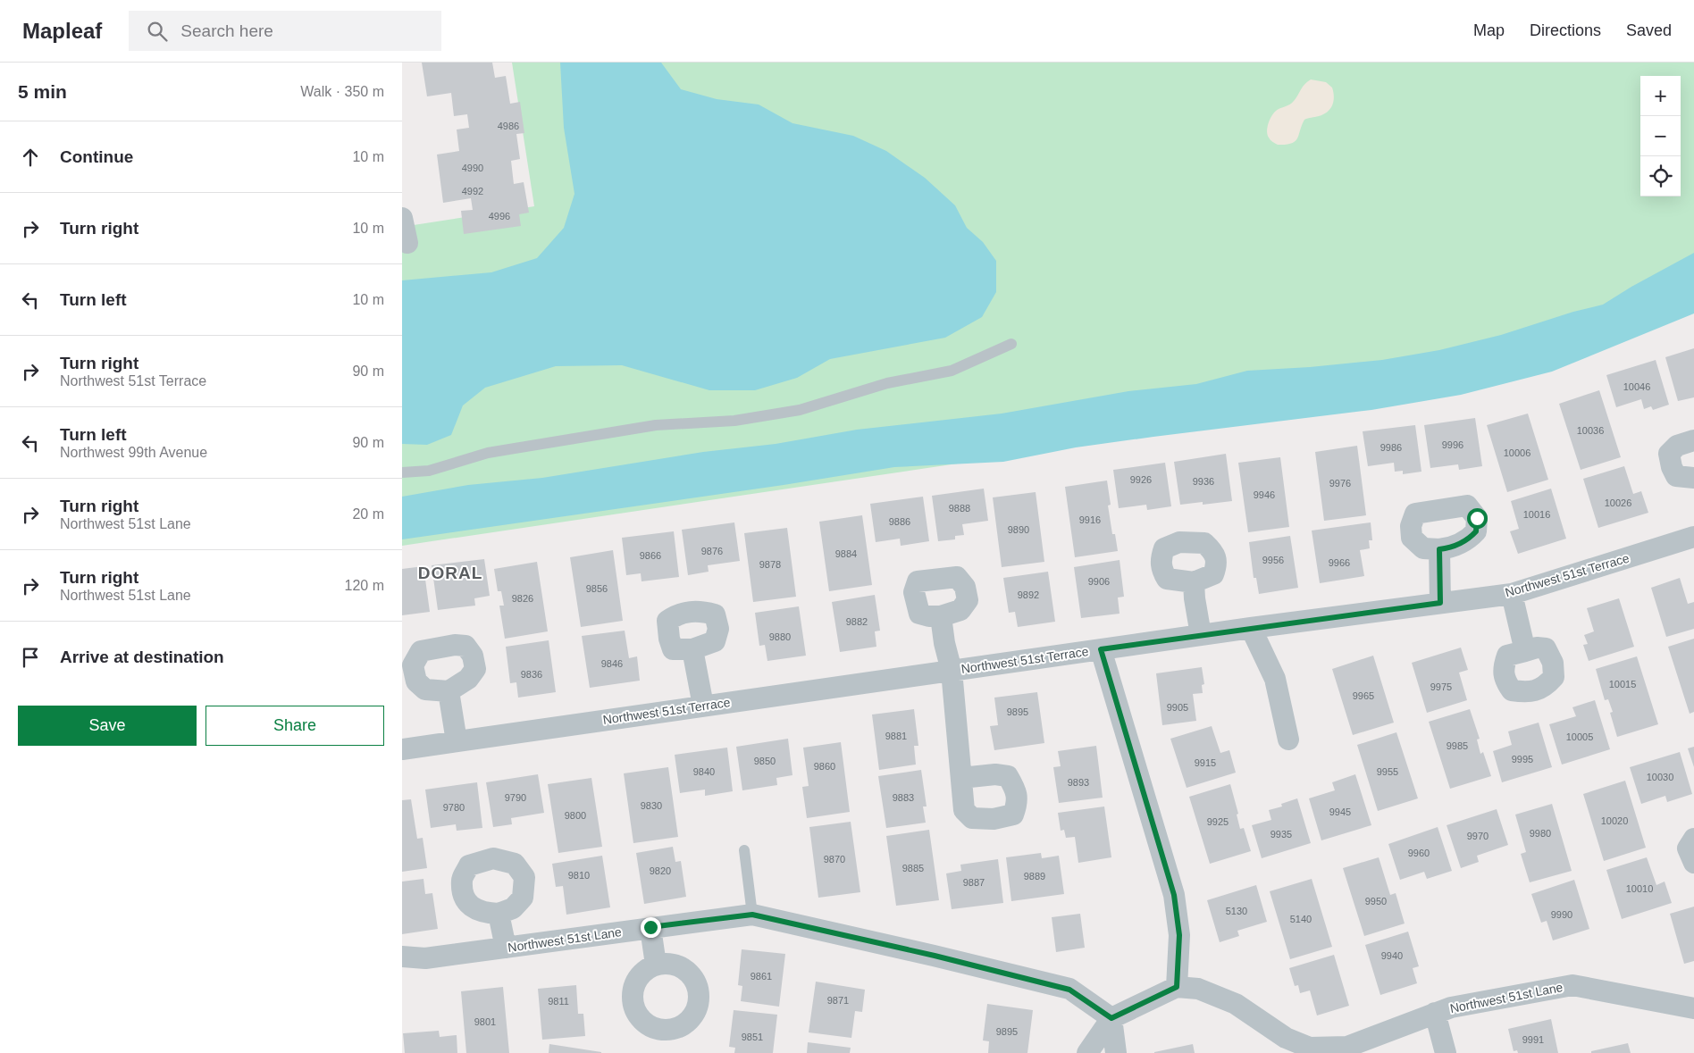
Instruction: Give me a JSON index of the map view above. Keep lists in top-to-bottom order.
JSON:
{
  "streets": {
    "street": ["Northwest 51st Terrace", "Northwest 51st Lane"]
  },
  "districts": ["DORAL"],
  "house_numbers": [
    "4986",
    "4990",
    "4992",
    "4996",
    "10046",
    "10036",
    "9996",
    "9986",
    "10006",
    "9926",
    "9936",
    "9976",
    "9946",
    "10026",
    "9888",
    "10016",
    "9916",
    "9886",
    "9890",
    "9876",
    "9884",
    "9866",
    "9956",
    "9966",
    "9878",
    "9906",
    "9856",
    "9892",
    "9826",
    "9882",
    "9880",
    "9846",
    "9836",
    "10015",
    "9975",
    "9965",
    "9905",
    "9895",
    "9881",
    "10005",
    "9985",
    "9995",
    "9850",
    "9915",
    "9860",
    "9840",
    "9955",
    "10030",
    "9893",
    "9790",
    "9883",
    "9830",
    "9780",
    "9945",
    "9800",
    "10020",
    "9925",
    "9980",
    "9935",
    "9970",
    "9960",
    "9870",
    "9885",
    "9820",
    "9810",
    "9889",
    "9887",
    "10010",
    "9950",
    "5130",
    "9990",
    "5140",
    "9940",
    "9861",
    "9871",
    "9811",
    "9801",
    "9895",
    "9851",
    "9991"
  ],
  "page": {
    "header": "Mapleaf",
    "search": "Search here",
    "nav": ["Map", "Directions", "Saved"],
    "heading": ["5 min", "Walk · 350 m"],
    "map_buttons": ["+", "−"],
    "list": [
      ["Continue", "10 m"],
      ["Turn right", "10 m"],
      ["Turn left", "10 m"],
      ["Turn right", "Northwest 51st Terrace", "90 m"],
      ["Turn left", "Northwest 99th Avenue", "90 m"],
      ["Turn right", "Northwest 51st Lane", "20 m"],
      ["Turn right", "Northwest 51st Lane", "120 m"],
      "Arrive at destination"
    ],
    "buttons": ["Save", "Share"]
  }
}
